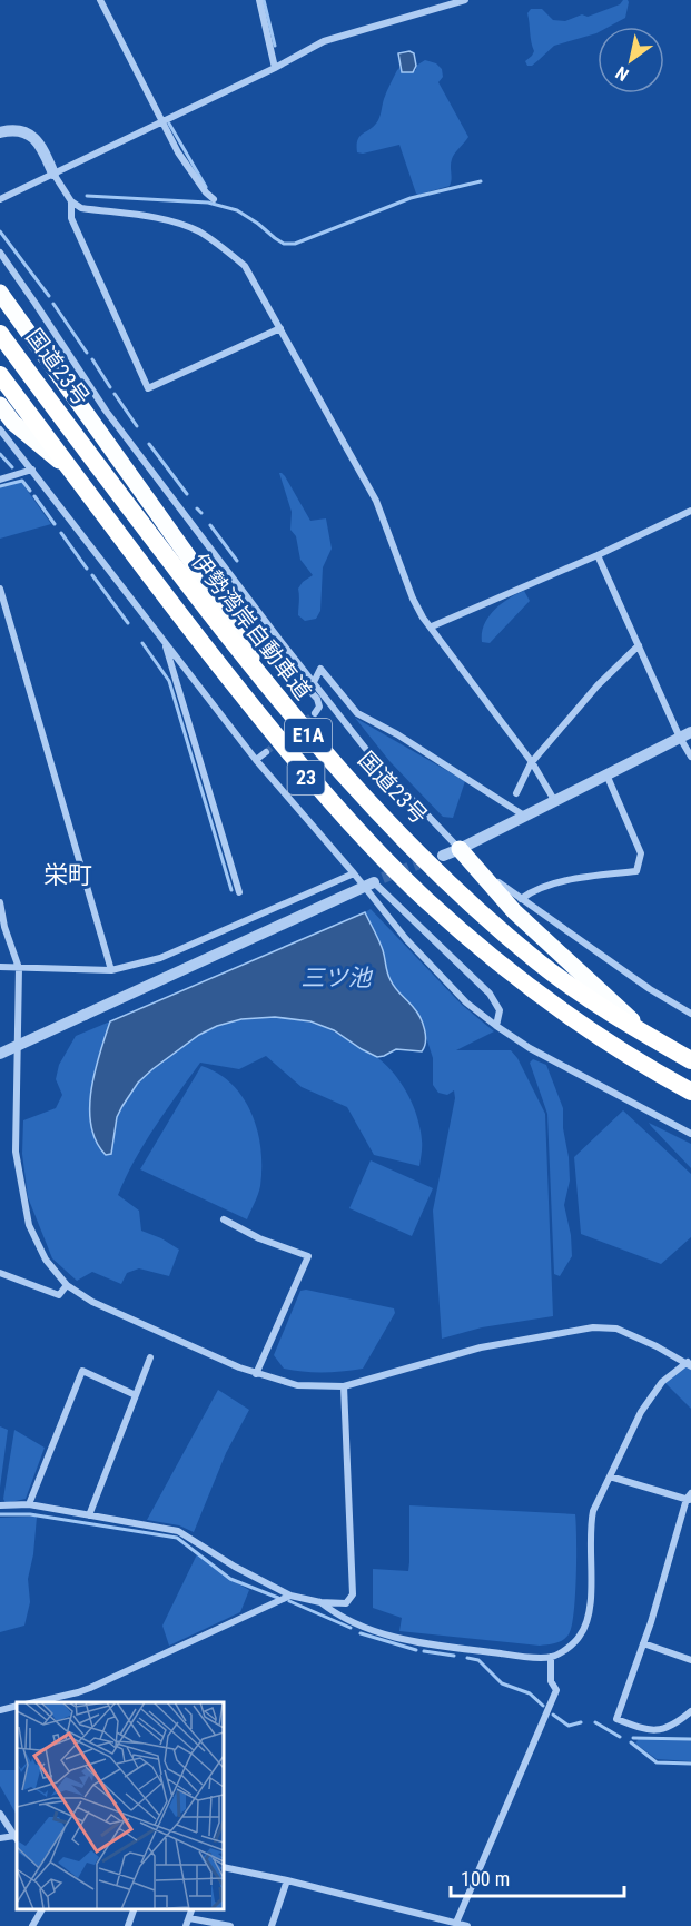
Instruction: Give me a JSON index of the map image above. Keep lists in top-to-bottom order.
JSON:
{
  "streets": {
    "highway": [
      "国道23号",
      "伊勢湾岸自動車道",
      "E1A",
      "23"
    ]
  },
  "crossings": [
    ["国道23号", "伊勢湾岸自動車道"],
    ["国道23号", "23"],
    ["E1A", "23"]
  ],
  "districts": ["栄町"],
  "water": ["三ツ池"],
  "scale_bar": "100 m",
  "north": "bottom left"
}
